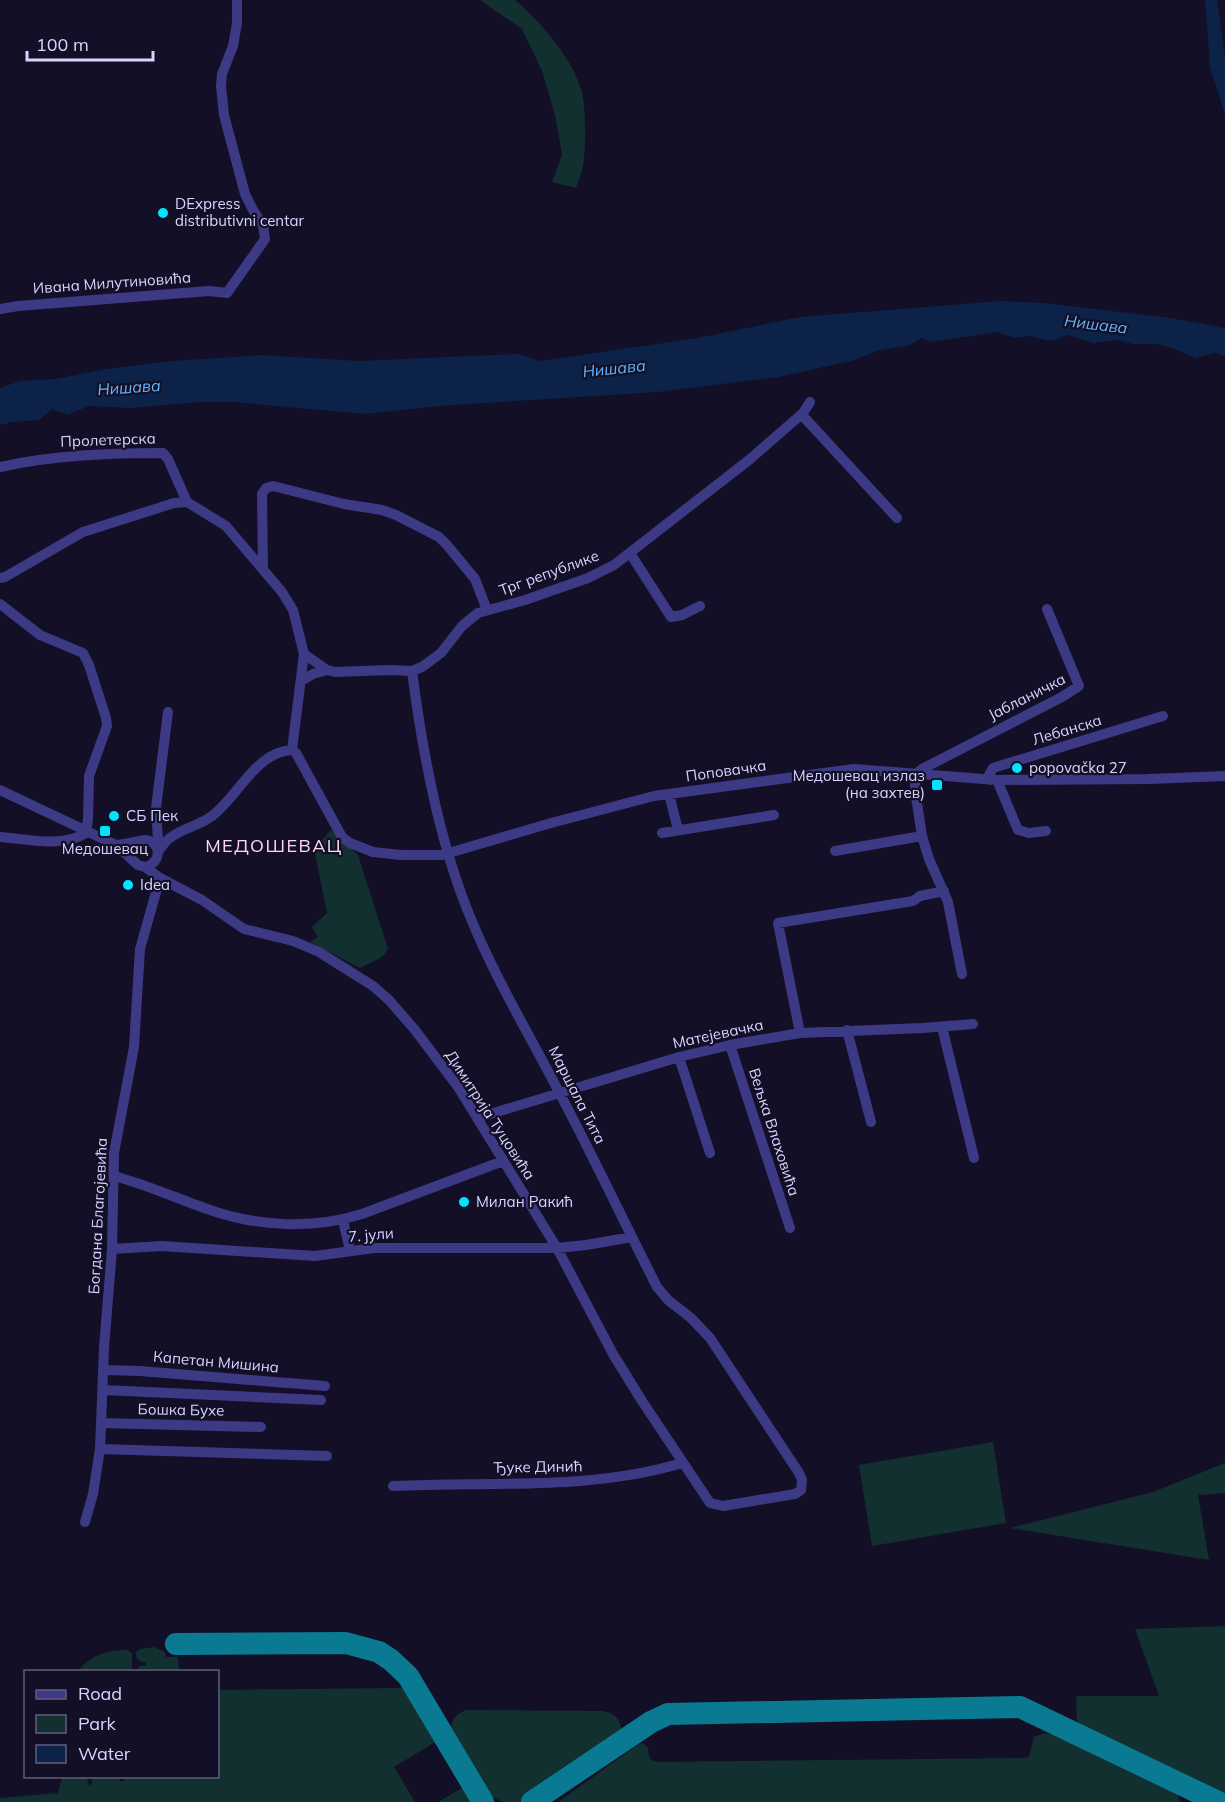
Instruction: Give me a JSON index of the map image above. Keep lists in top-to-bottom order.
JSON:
{
  "streets": {
    "street": [
      "Ивана Милутиновића",
      "Пролетерска",
      "Трг републике",
      "Јабланичка",
      "Лебанска",
      "Поповачка",
      "Матејевачка",
      "Маршала Тита",
      "Димитрија Туцовића",
      "Вељка Влаховића",
      "Богдана Благојевића",
      "7. јули",
      "Капетан Мишина",
      "Бошка Бухе",
      "Ђуке Динић"
    ]
  },
  "crossings": [
    ["Трг републике", "Маршала Тита"],
    ["Јабланичка", "Поповачка"],
    ["Лебанска", "Поповачка"],
    ["Поповачка", "Маршала Тита"],
    ["Матејевачка", "Маршала Тита"],
    ["Матејевачка", "Димитрија Туцовића"],
    ["Матејевачка", "Вељка Влаховића"],
    ["Маршала Тита", "Димитрија Туцовића"],
    ["Маршала Тита", "7. јули"],
    ["Димитрија Туцовића", "Богдана Благојевића"],
    ["Димитрија Туцовића", "7. јули"],
    ["Димитрија Туцовића", "Ђуке Динић"],
    ["Богдана Благојевића", "7. јули"],
    ["Богдана Благојевића", "Капетан Мишина"],
    ["Богдана Благојевића", "Бошка Бухе"]
  ],
  "districts": ["МЕДОШЕВАЦ"],
  "water": ["Нишава"],
  "places": {
    "other": [
      "DExpress distributivni centar",
      "popovačka 27",
      "СБ Пек",
      "Idea",
      "Милан Ракић"
    ],
    "transit": ["Медошевац излаз (на захтев)", "Медошевац"]
  },
  "legend": ["Road", "Park", "Water"],
  "scale_bar": "100 m"
}
